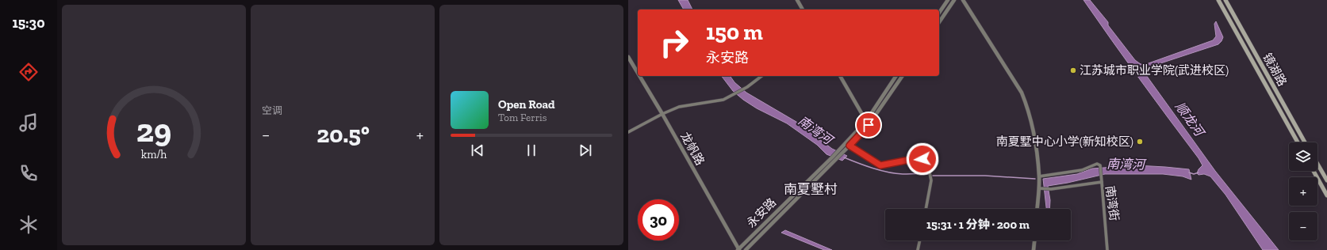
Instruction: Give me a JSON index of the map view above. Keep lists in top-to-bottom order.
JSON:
{
  "streets": {
    "main road": ["镜湖路"],
    "street": ["龙帆路", "南湾街", "永安路"]
  },
  "crossings": [
    ["龙帆路", "永安路"]
  ],
  "districts": ["南夏墅村"],
  "water": ["顺龙河", "南湾河"],
  "places": ["江苏城市职业学院(武进校区)", "南夏墅中心小学(新知校区)"],
  "page": {
    "tabs": "15:30",
    "tile": "空调",
    "turn": ["150 m", "永安路"],
    "song": ["Open Road", "Tom Ferris"],
    "heat": ["−", "20.5°", "+"],
    "map_buttons": ["+", "−"],
    "limit": "30",
    "trip": "15:31 · 1 分钟 · 200 m",
    "gauge": ["29", "km/h"]
  }
}
